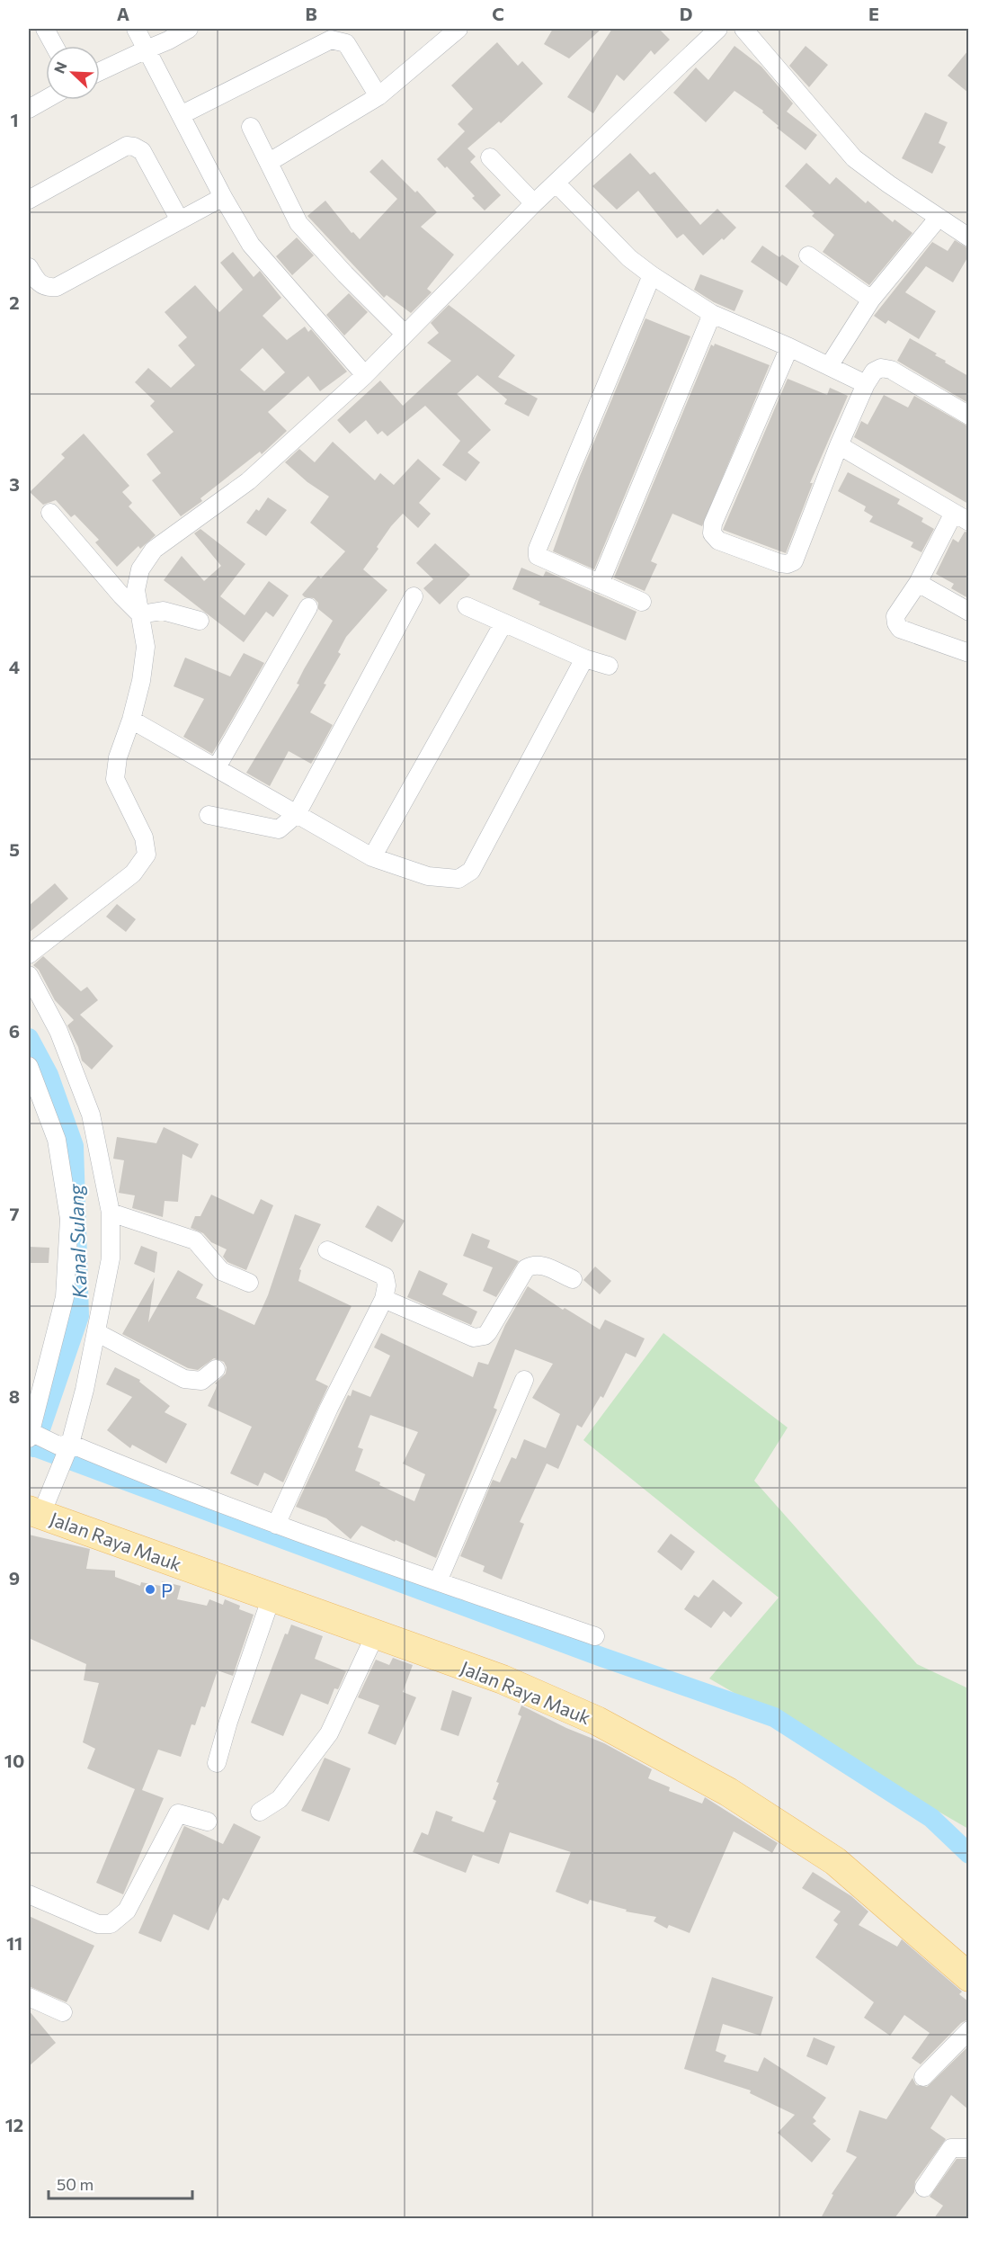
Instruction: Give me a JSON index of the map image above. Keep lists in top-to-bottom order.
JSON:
{
  "streets": {
    "main road": ["Jalan Raya Mauk"]
  },
  "water": ["Kanal Sulang"],
  "places": ["P"],
  "scale_bar": "50 m",
  "north": "top left",
  "grid": {
    "columns": [
      "A",
      "B",
      "C",
      "D",
      "E"
    ],
    "rows": [
      "1",
      "2",
      "3",
      "4",
      "5",
      "6",
      "7",
      "8",
      "9",
      "10",
      "11",
      "12"
    ]
  }
}
